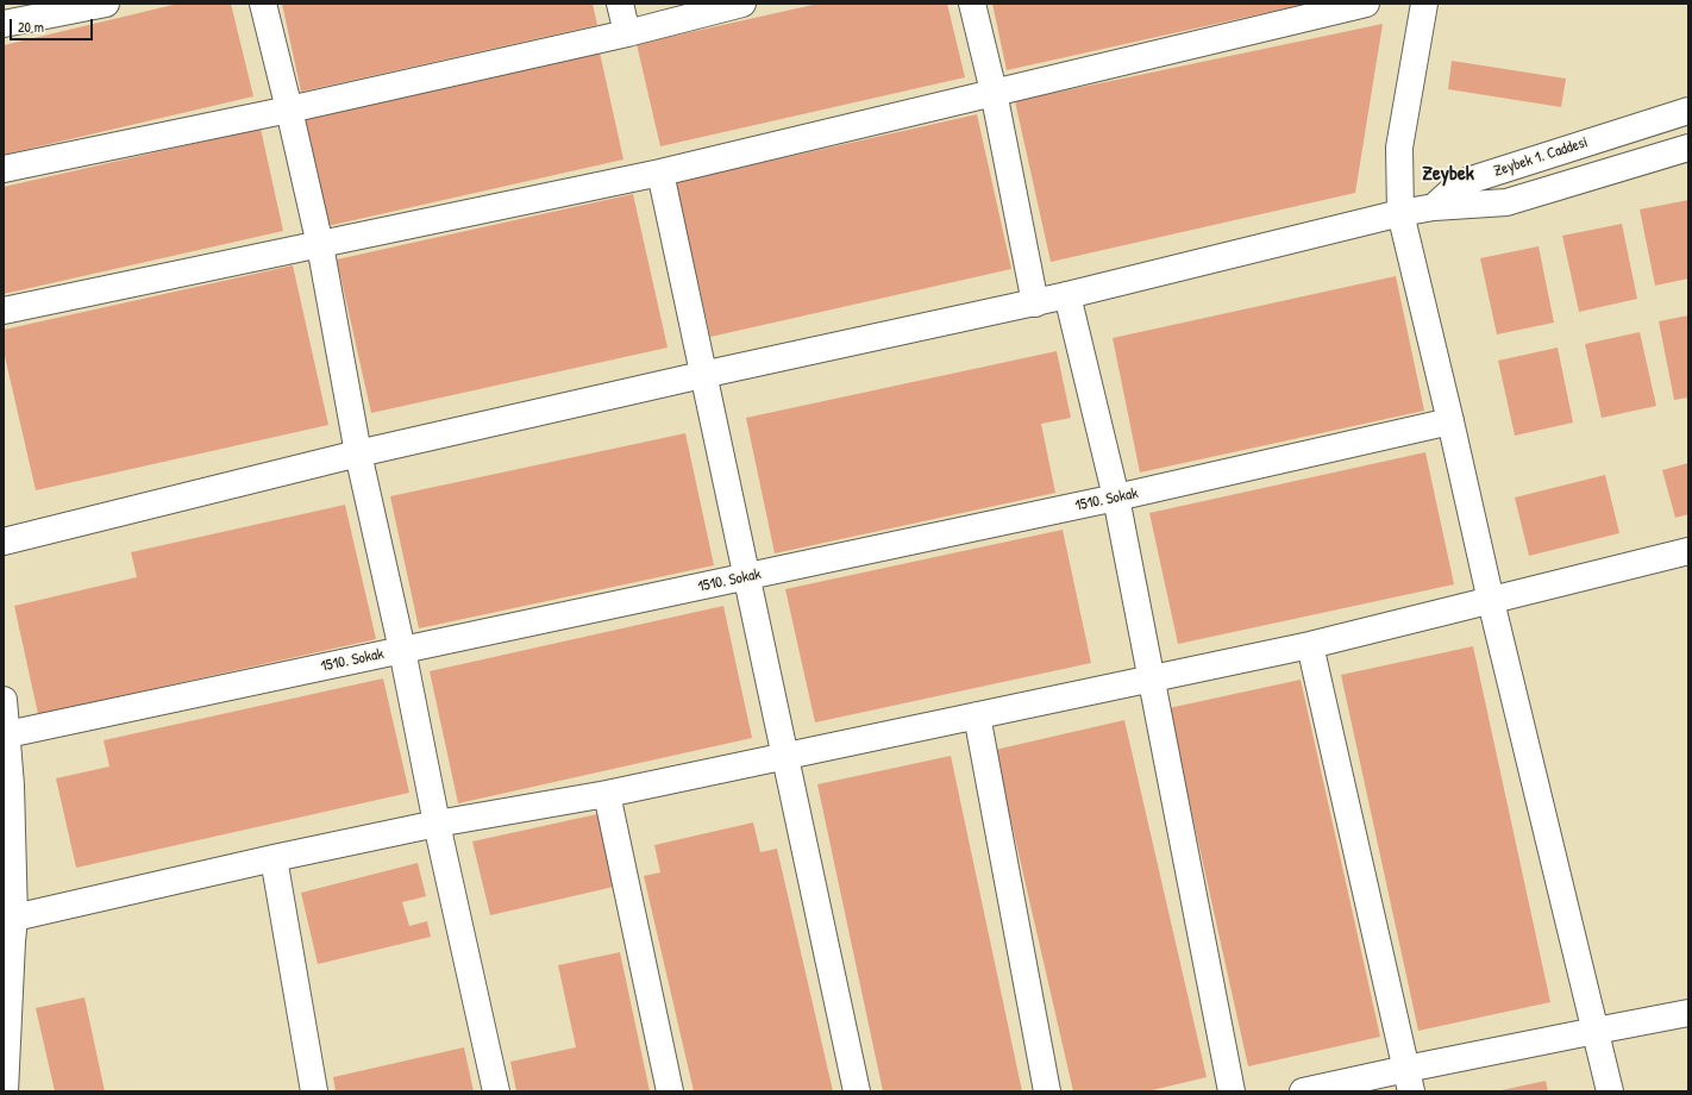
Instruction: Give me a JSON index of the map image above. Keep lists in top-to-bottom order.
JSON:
{
  "streets": {
    "street": ["Zeybek 1. Caddesi", "1510. Sokak"]
  },
  "districts": ["Zeybek"],
  "scale_bar": "20 m"
}
